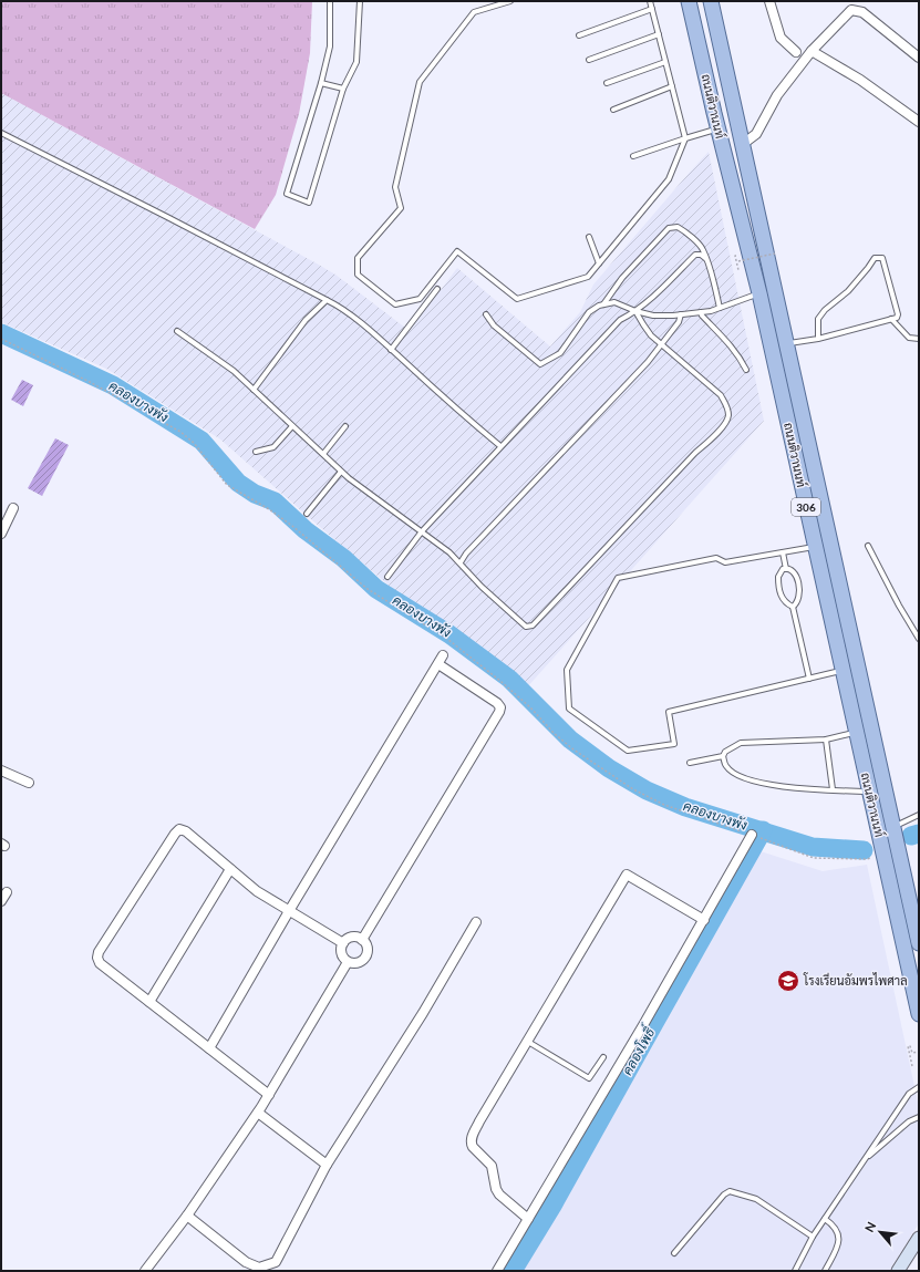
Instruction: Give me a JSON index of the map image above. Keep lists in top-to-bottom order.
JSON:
{
  "streets": {
    "main road": ["ถนนติวานนท์", "306"]
  },
  "water": ["คลองบางพัง", "คลองโพธิ์"],
  "places": {
    "school or university": ["โรงเรียนอัมพรไพศาล"]
  },
  "north": "top left"
}
